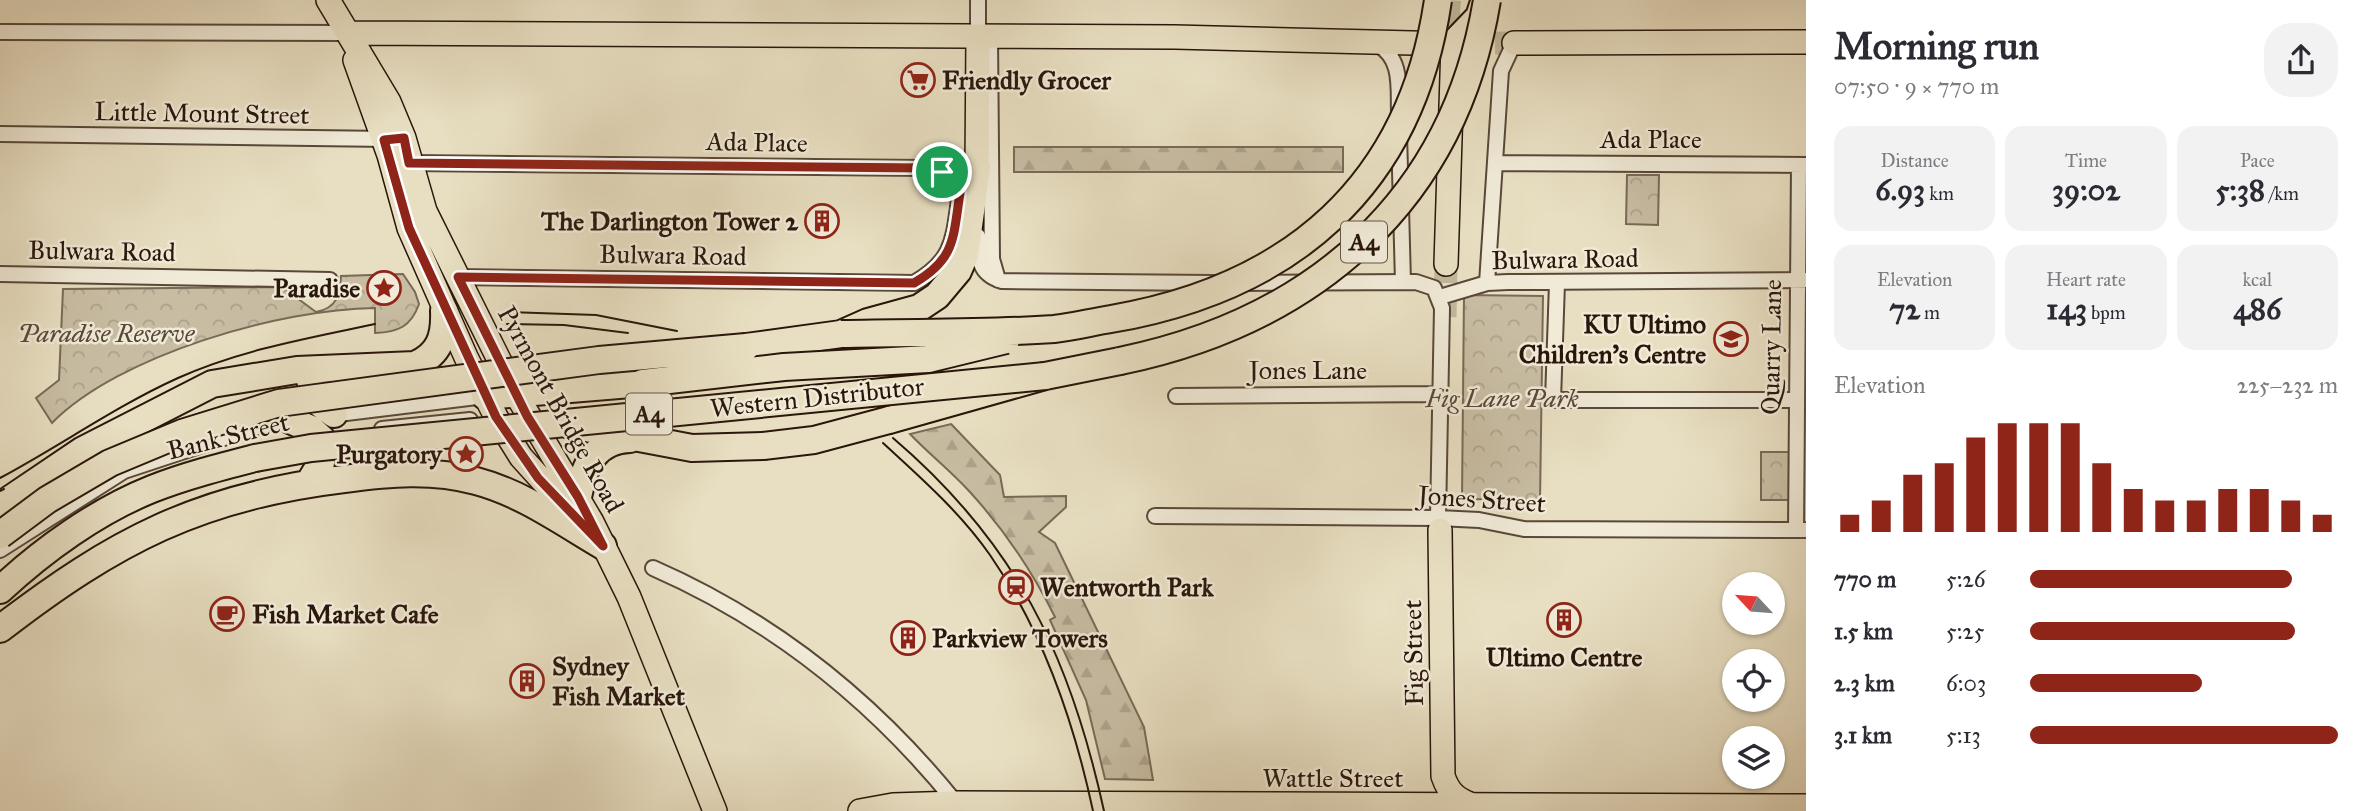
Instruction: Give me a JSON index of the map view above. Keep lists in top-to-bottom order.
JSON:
{
  "streets": {
    "highway": ["A4", "Western Distributor"],
    "main road": ["Pyrmont Bridge Road", "Fig Street", "Wattle Street"],
    "street": [
      "Little Mount Street",
      "Ada Place",
      "Bulwara Road",
      "Quarry Lane",
      "Jones Lane",
      "Bank Street",
      "Jones Street"
    ]
  },
  "crossings": [
    ["Little Mount Street", "Pyrmont Bridge Road"],
    ["Ada Place", "Bulwara Road"],
    ["Ada Place", "Quarry Lane"],
    ["Ada Place", "Pyrmont Bridge Road"],
    ["Bulwara Road", "Quarry Lane"],
    ["Bulwara Road", "Pyrmont Bridge Road"],
    ["Quarry Lane", "Jones Street"],
    ["Pyrmont Bridge Road", "Bank Street"],
    ["Jones Street", "Fig Street"]
  ],
  "parks": ["Paradise Reserve", "Fig Lane Park"],
  "places": {
    "supermarket": ["Friendly Grocer"],
    "building": [
      "The Darlington Tower 2",
      "Ultimo Centre",
      "Parkview Towers",
      "Sydney Fish Market"
    ],
    "place": ["Paradise", "Purgatory"],
    "school or university": ["KU Ultimo Children's Centre"],
    "station": ["Wentworth Park"],
    "cafe": ["Fish Market Cafe"]
  },
  "north": "top left",
  "page": {
    "heading": ["Morning run", "07:50 · 9 × 770 m"],
    "stats": [
      ["Distance", "6.93 km"],
      ["Time", "39:02"],
      ["Pace", "5:38 /km"],
      ["Elevation", "72 m"],
      ["Heart rate", "143 bpm"],
      ["kcal", "486"]
    ],
    "chart": ["Elevation", "225–232 m"],
    "list": [
      {
        "name": "770 m",
        "note": "5:26"
      },
      {
        "name": "1.5 km",
        "note": "5:25"
      },
      {
        "name": "2.3 km",
        "note": "6:03"
      },
      {
        "name": "3.1 km",
        "note": "5:13"
      }
    ]
  }
}
